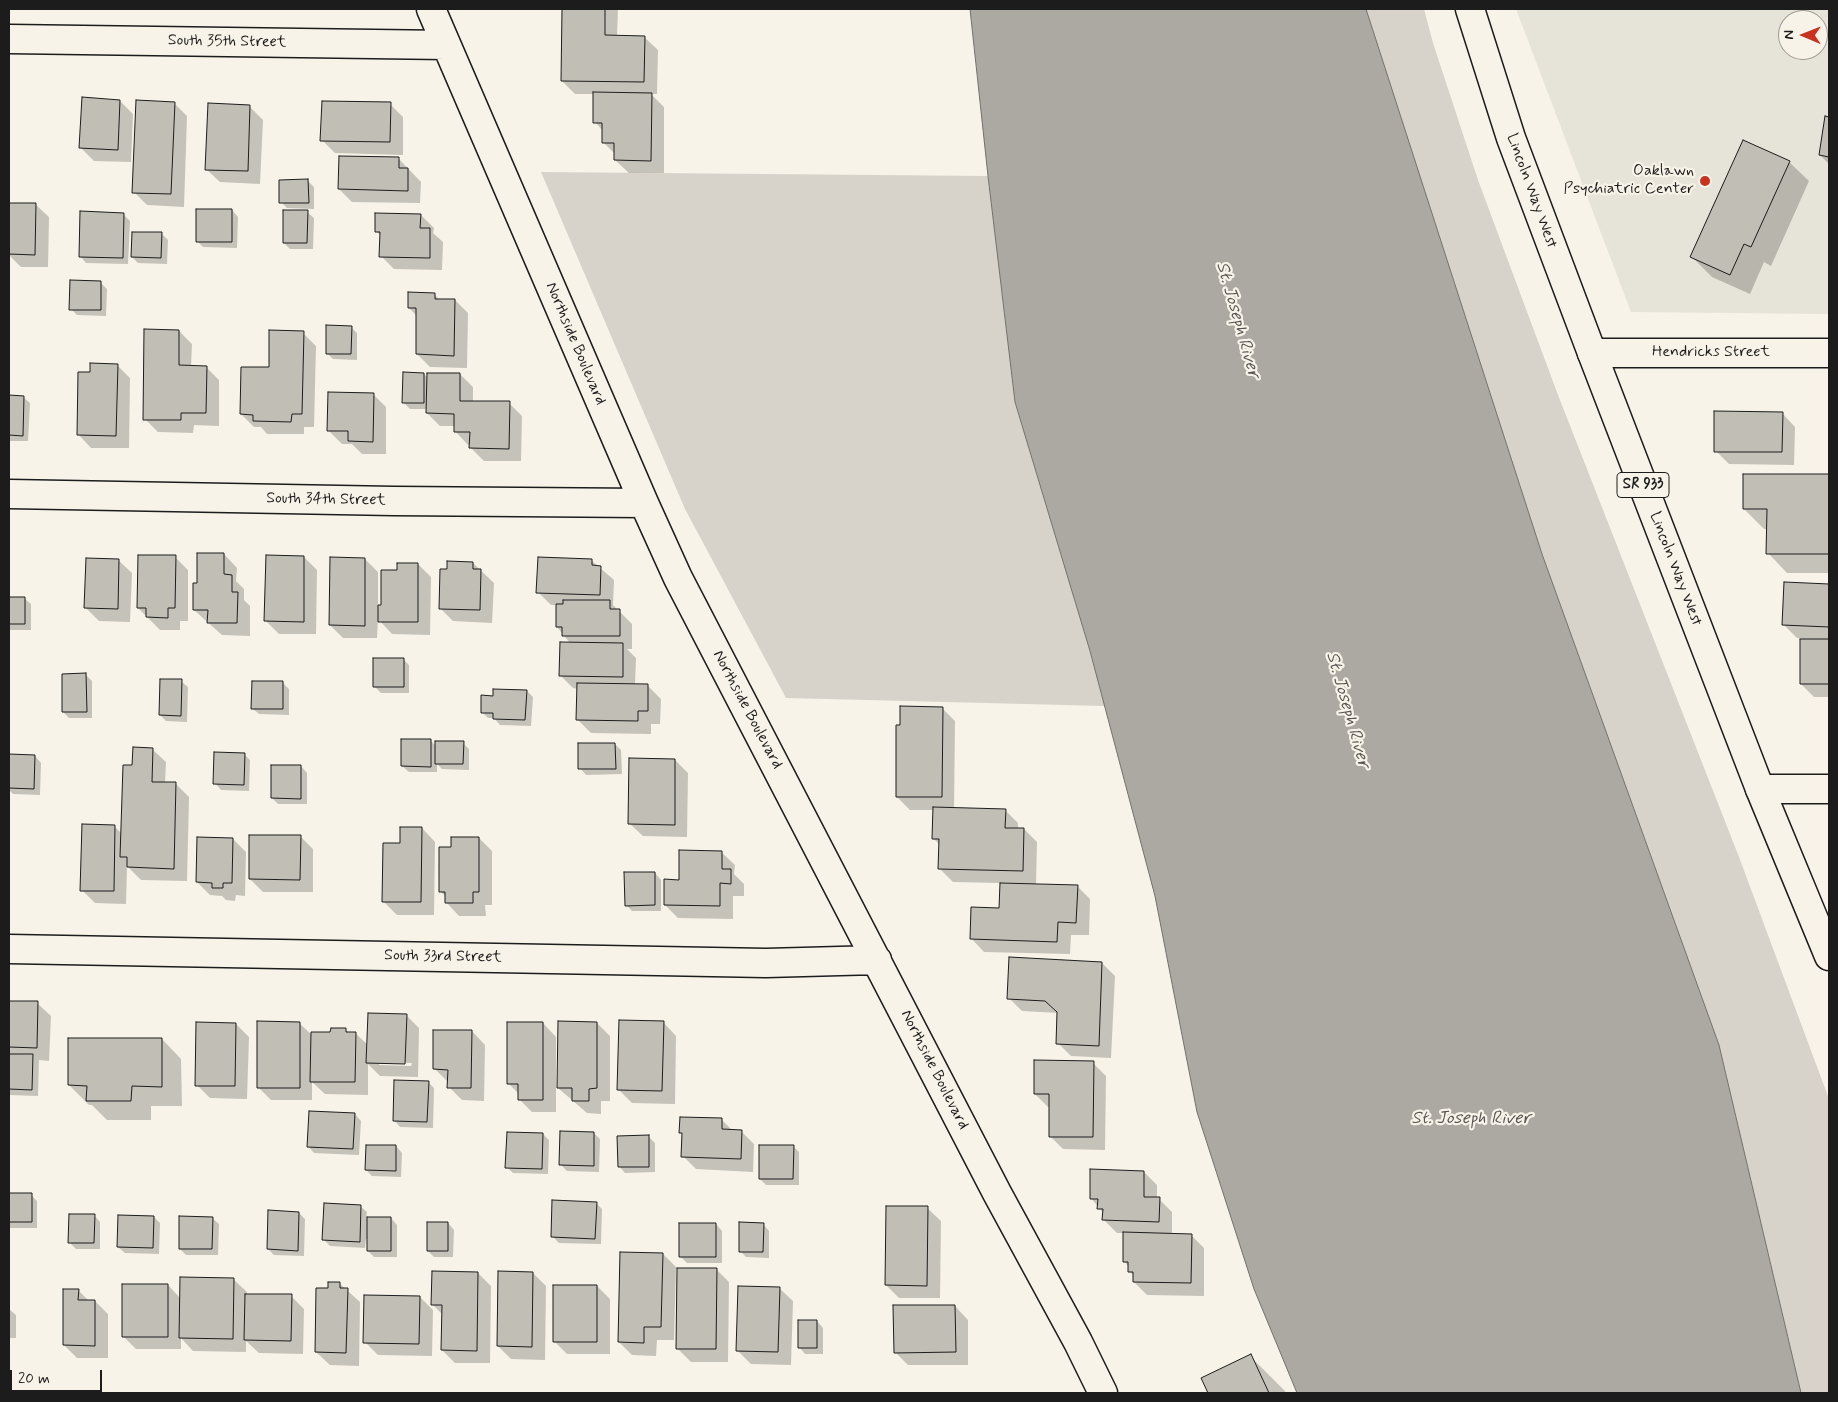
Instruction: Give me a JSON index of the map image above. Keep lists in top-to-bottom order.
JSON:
{
  "streets": {
    "street": [
      "South 35th Street",
      "Lincoln Way West",
      "Northside Boulevard",
      "Hendricks Street",
      "SR 933",
      "South 34th Street",
      "South 33rd Street"
    ]
  },
  "crossings": [
    ["South 35th Street", "Northside Boulevard"],
    ["Lincoln Way West", "Hendricks Street"],
    ["Northside Boulevard", "South 34th Street"],
    ["Northside Boulevard", "South 33rd Street"]
  ],
  "water": ["St. Joseph River"],
  "places": ["Oaklawn Psychiatric Center"],
  "scale_bar": "20 m",
  "north": "left"
}
